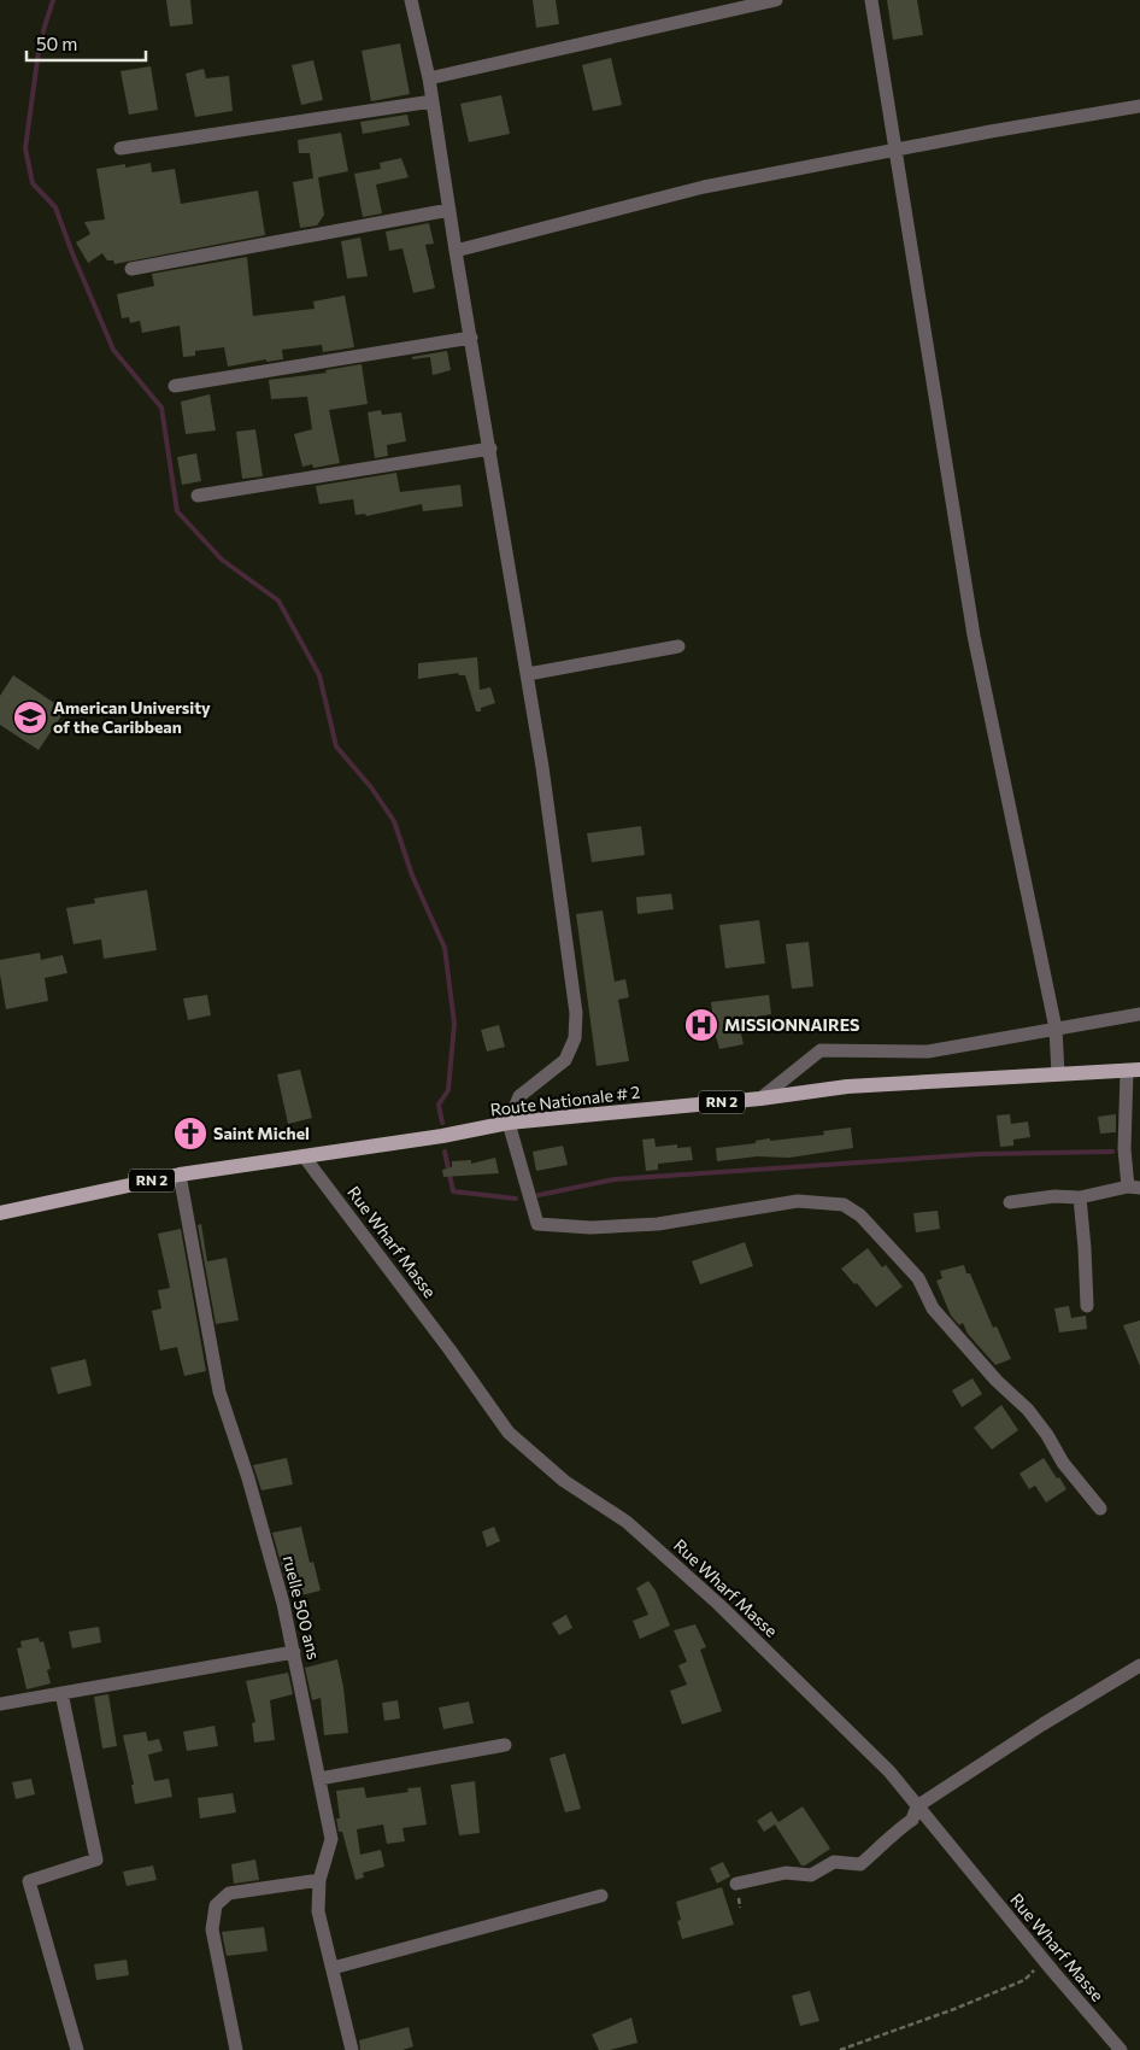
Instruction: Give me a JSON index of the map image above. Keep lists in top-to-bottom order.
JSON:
{
  "streets": {
    "main road": ["Route Nationale # 2", "RN 2"],
    "street": ["Rue Wharf Masse", "ruelle 500 ans"]
  },
  "crossings": [
    ["Route Nationale # 2", "Rue Wharf Masse"],
    ["Route Nationale # 2", "ruelle 500 ans"]
  ],
  "places": {
    "school or university": ["American University of the Caribbean"],
    "hospital": ["MISSIONNAIRES"],
    "church": ["Saint Michel"]
  },
  "scale_bar": "50 m"
}
